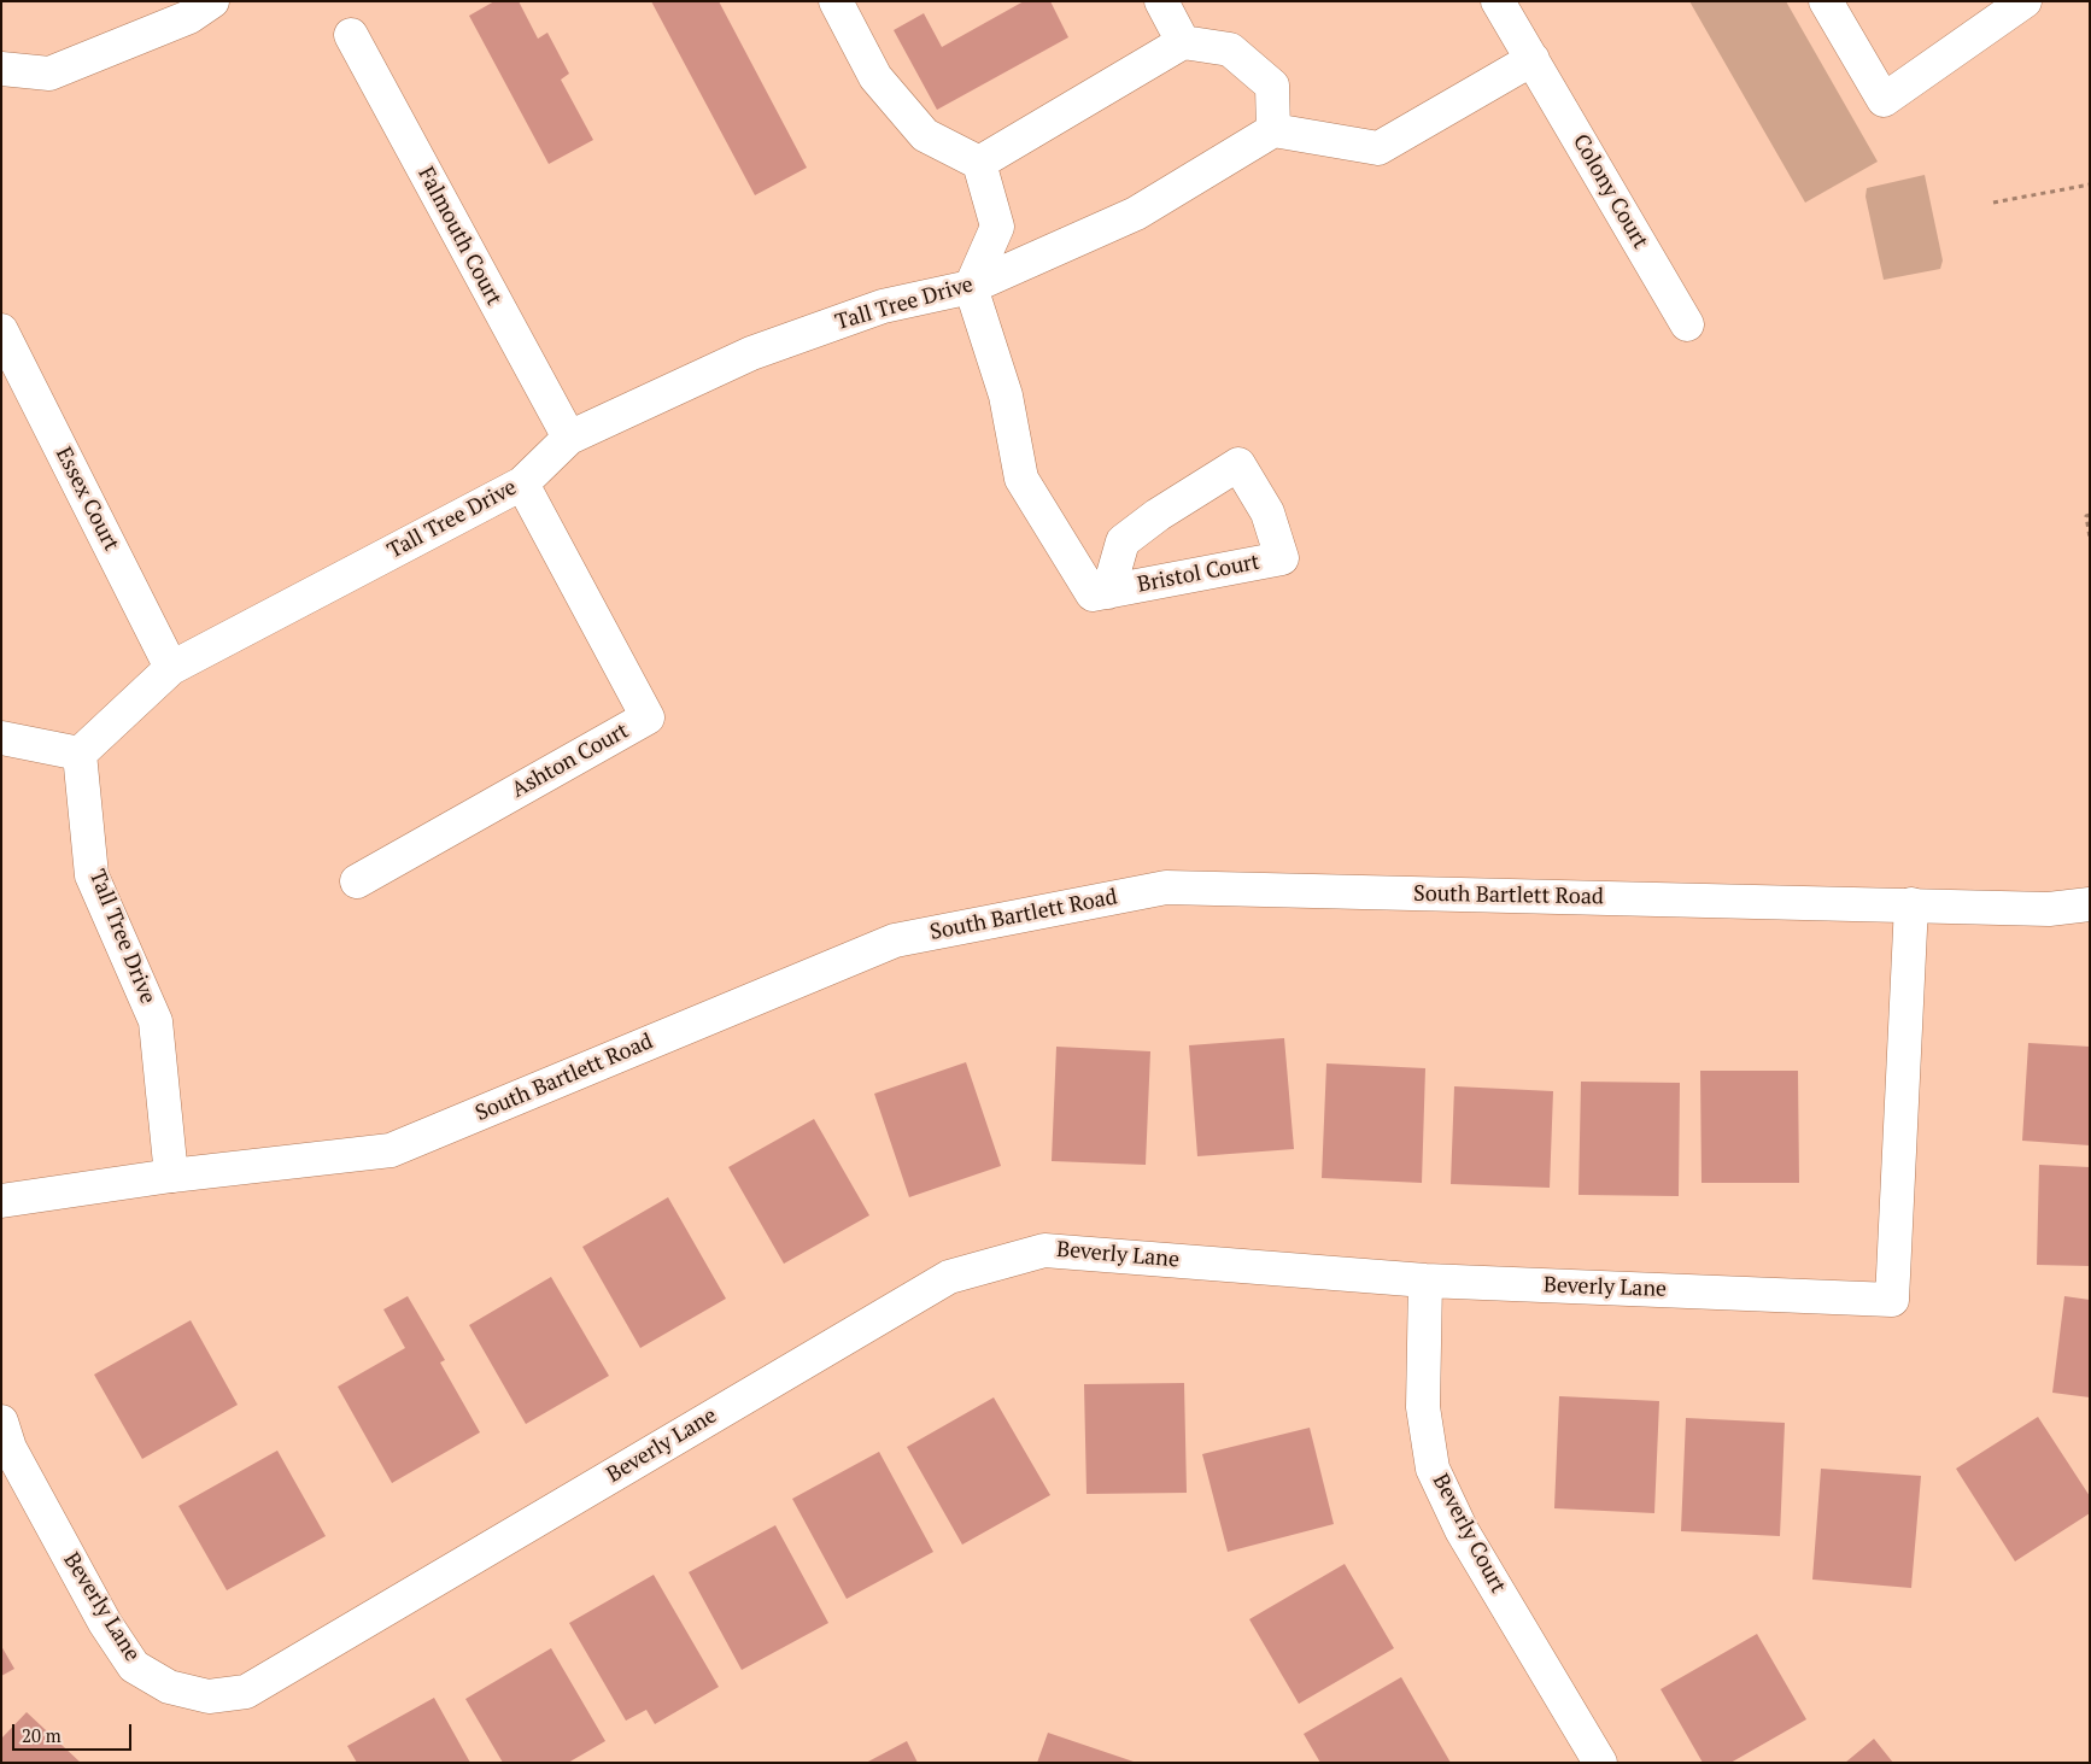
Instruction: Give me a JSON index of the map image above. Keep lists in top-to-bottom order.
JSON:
{
  "streets": {
    "street": [
      "Colony Court",
      "Falmouth Court",
      "Tall Tree Drive",
      "Essex Court",
      "Bristol Court",
      "Ashton Court",
      "South Bartlett Road",
      "Beverly Lane",
      "Beverly Court"
    ]
  },
  "crossings": [
    ["Falmouth Court", "Tall Tree Drive"],
    ["Tall Tree Drive", "Essex Court"],
    ["Tall Tree Drive", "Bristol Court"],
    ["Tall Tree Drive", "Ashton Court"],
    ["Tall Tree Drive", "South Bartlett Road"],
    ["South Bartlett Road", "Beverly Lane"],
    ["Beverly Lane", "Beverly Court"]
  ],
  "scale_bar": "20 m"
}
